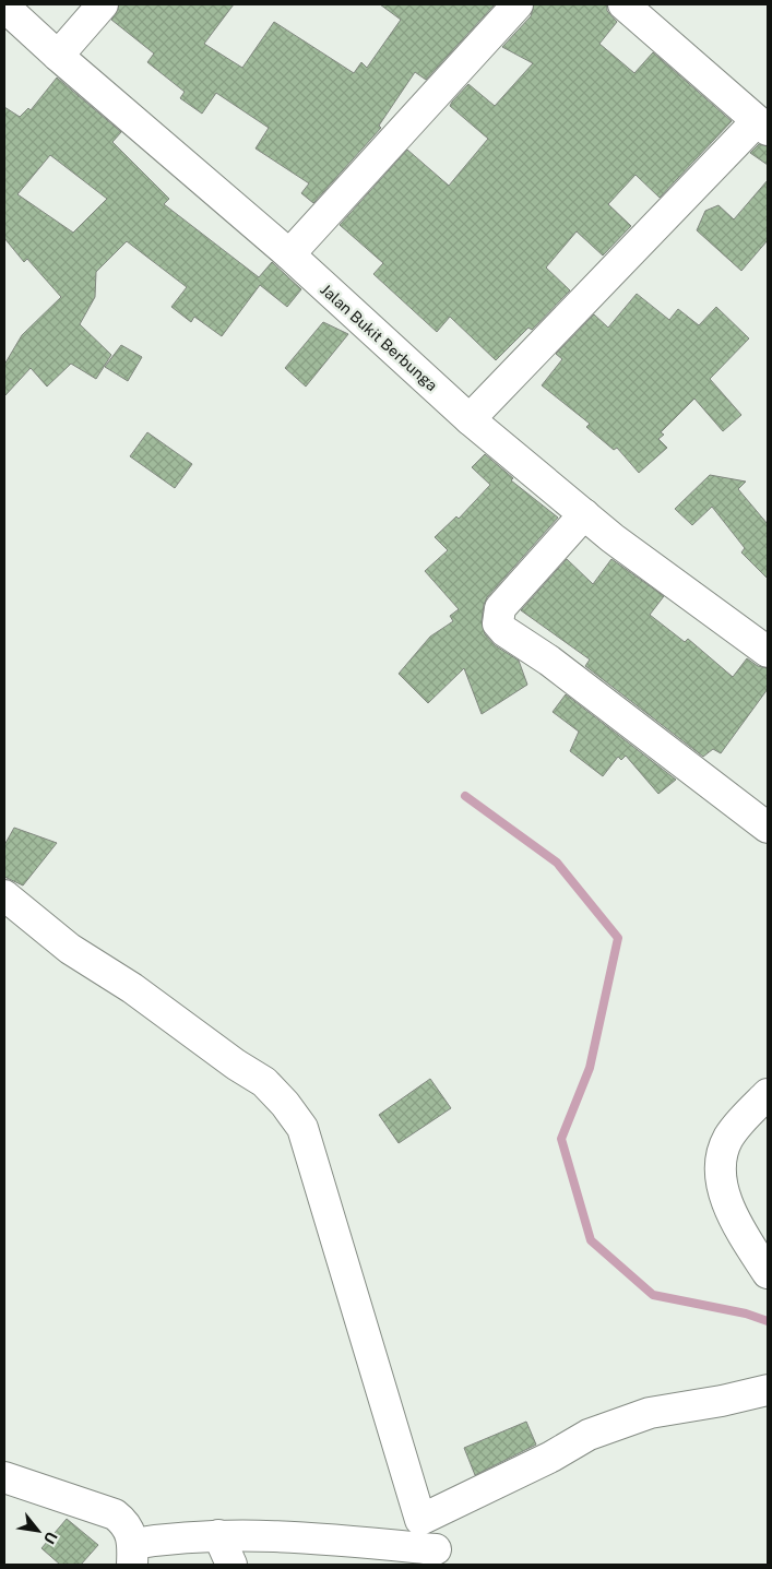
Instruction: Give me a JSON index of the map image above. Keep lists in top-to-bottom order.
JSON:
{
  "streets": {
    "street": ["Jalan Bukit Berbunga"]
  },
  "north": "bottom right"
}
